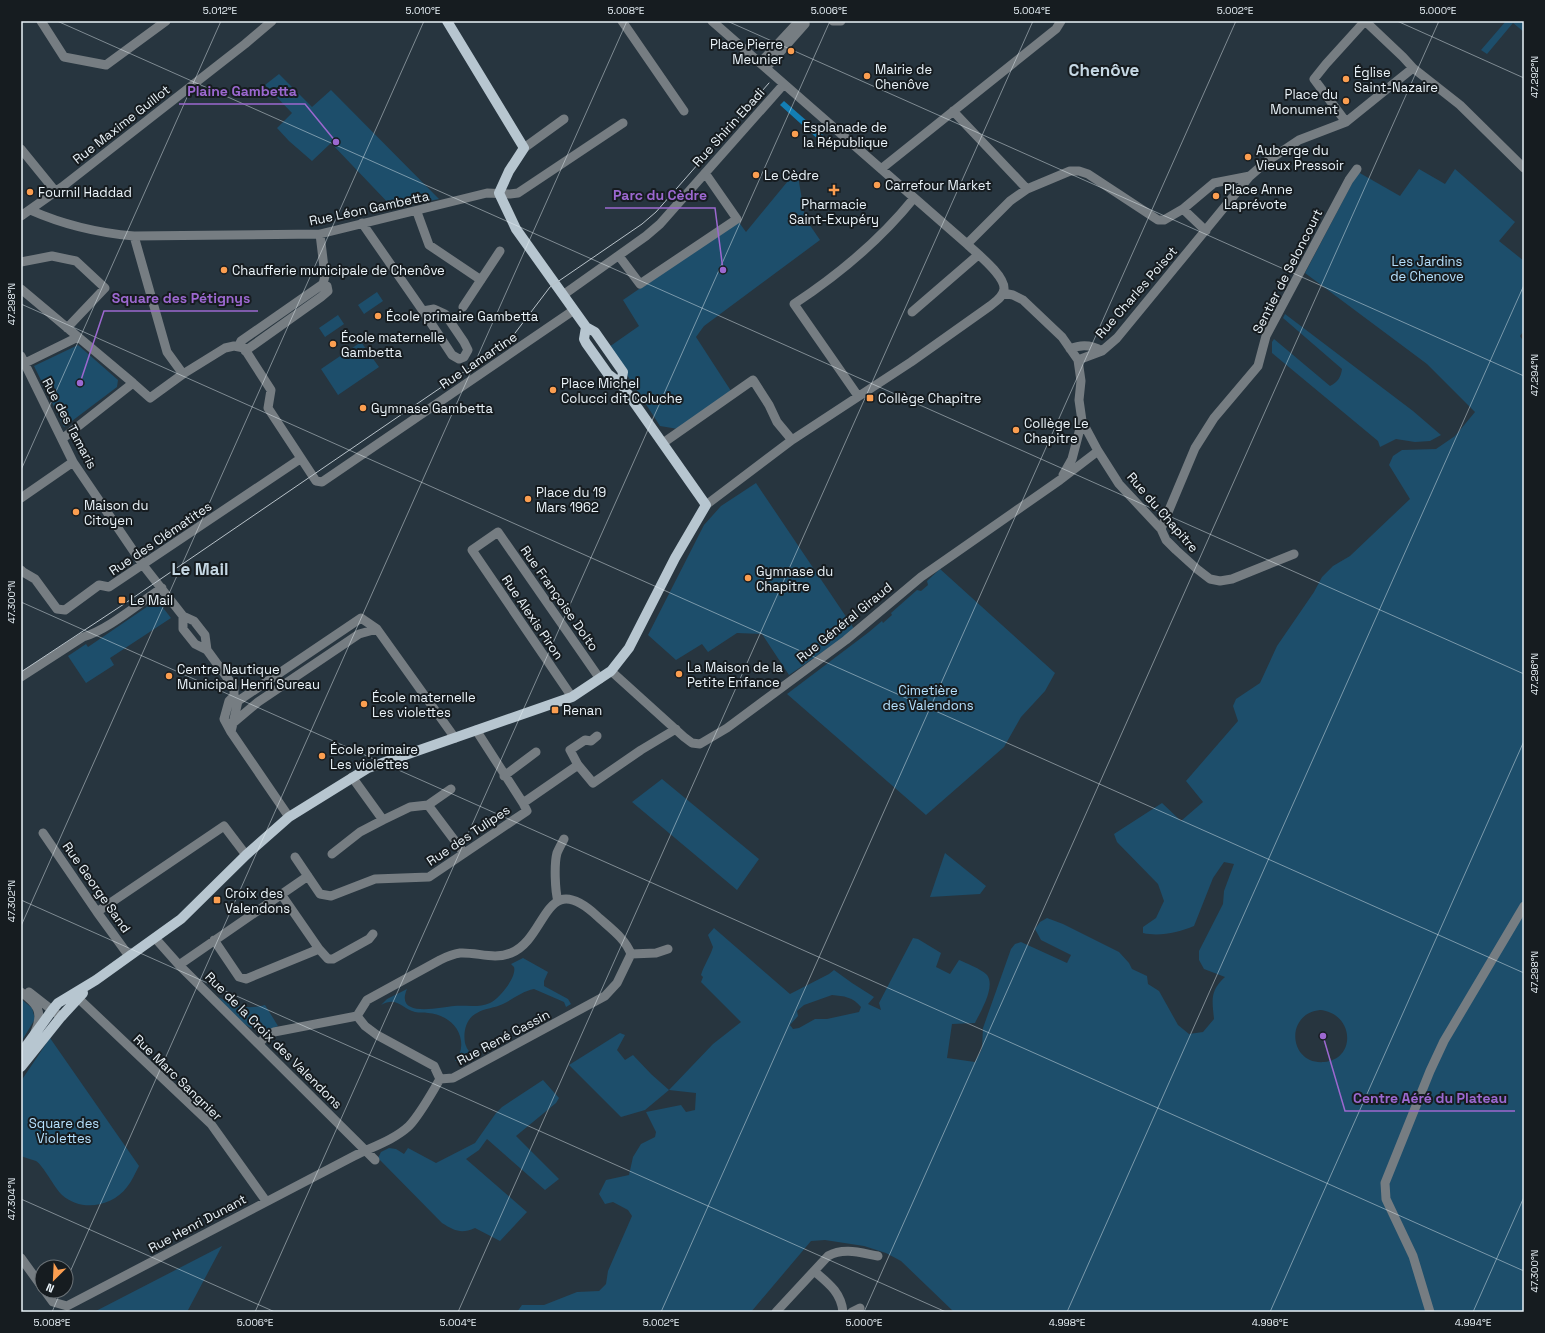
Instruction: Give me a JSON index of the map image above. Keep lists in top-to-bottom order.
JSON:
{
  "streets": {
    "street": [
      "Rue Maxime Guillot",
      "Rue Shirin Ebadi",
      "Rue Léon Gambetta",
      "Sentier de Seloncourt",
      "Rue Charles Poisot",
      "Rue Lamartine",
      "Rue des Tamaris",
      "Rue du Chapitre",
      "Rue des Clématites",
      "Rue Françoise Dolto",
      "Rue Alexis Piron",
      "Rue Général Giraud",
      "Rue des Tulipes",
      "Rue George Sand",
      "Rue René Cassin",
      "Rue de la Croix des Valendons",
      "Rue Marc Sangnier",
      "Rue Henri Dunant"
    ]
  },
  "crossings": [
    ["Rue Maxime Guillot", "Rue Léon Gambetta"],
    ["Rue Léon Gambetta", "Rue Lamartine"],
    ["Sentier de Seloncourt", "Rue du Chapitre"],
    ["Rue Charles Poisot", "Rue Général Giraud"],
    ["Rue Lamartine", "Rue des Clématites"],
    ["Rue des Tamaris", "Rue des Clématites"],
    ["Rue du Chapitre", "Rue Général Giraud"],
    ["Rue Françoise Dolto", "Rue Alexis Piron"],
    ["Rue de la Croix des Valendons", "Rue Henri Dunant"],
    ["Rue Marc Sangnier", "Rue Henri Dunant"]
  ],
  "districts": ["Chenôve", "Le Mail"],
  "parks": ["Les Jardins de Chenove", "Cimetière des Valendons", "Square des Violettes"],
  "places": {
    "other": [
      "Place Pierre Meunier",
      "Mairie de Chenôve",
      "Église Saint-Nazaire",
      "Place du Monument",
      "Esplanade de la République",
      "Plaine Gambetta",
      "Auberge du Vieux Pressoir",
      "Le Cèdre",
      "Carrefour Market",
      "Fournil Haddad",
      "Place Anne Laprévote",
      "Chaufferie municipale de Chenôve",
      "Parc du Cèdre",
      "École primaire Gambetta",
      "École maternelle Gambetta",
      "Square des Pétignys",
      "Place Michel Colucci dit Coluche",
      "Gymnase Gambetta",
      "Collège Le Chapitre",
      "Place du 19 Mars 1962",
      "Maison du Citoyen",
      "Gymnase du Chapitre",
      "La Maison de la Petite Enfance",
      "Centre Nautique Municipal Henri Sureau",
      "École maternelle Les violettes",
      "École primaire Les violettes",
      "Centre Aéré du Plateau"
    ],
    "health": ["Pharmacie Saint-Exupéry"],
    "transit": [
      "Collège Chapitre",
      "Le Mail",
      "Renan",
      "Croix des Valendons"
    ]
  },
  "north": "bottom left",
  "coordinates": [
    "5.012°E",
    "5.010°E",
    "5.008°E",
    "5.006°E",
    "5.004°E",
    "5.002°E",
    "5.000°E",
    "47.292°N",
    "47.298°N",
    "47.294°N",
    "47.300°N",
    "47.296°N",
    "47.302°N",
    "47.304°N",
    "4.998°E",
    "4.996°E",
    "4.994°E"
  ]
}
